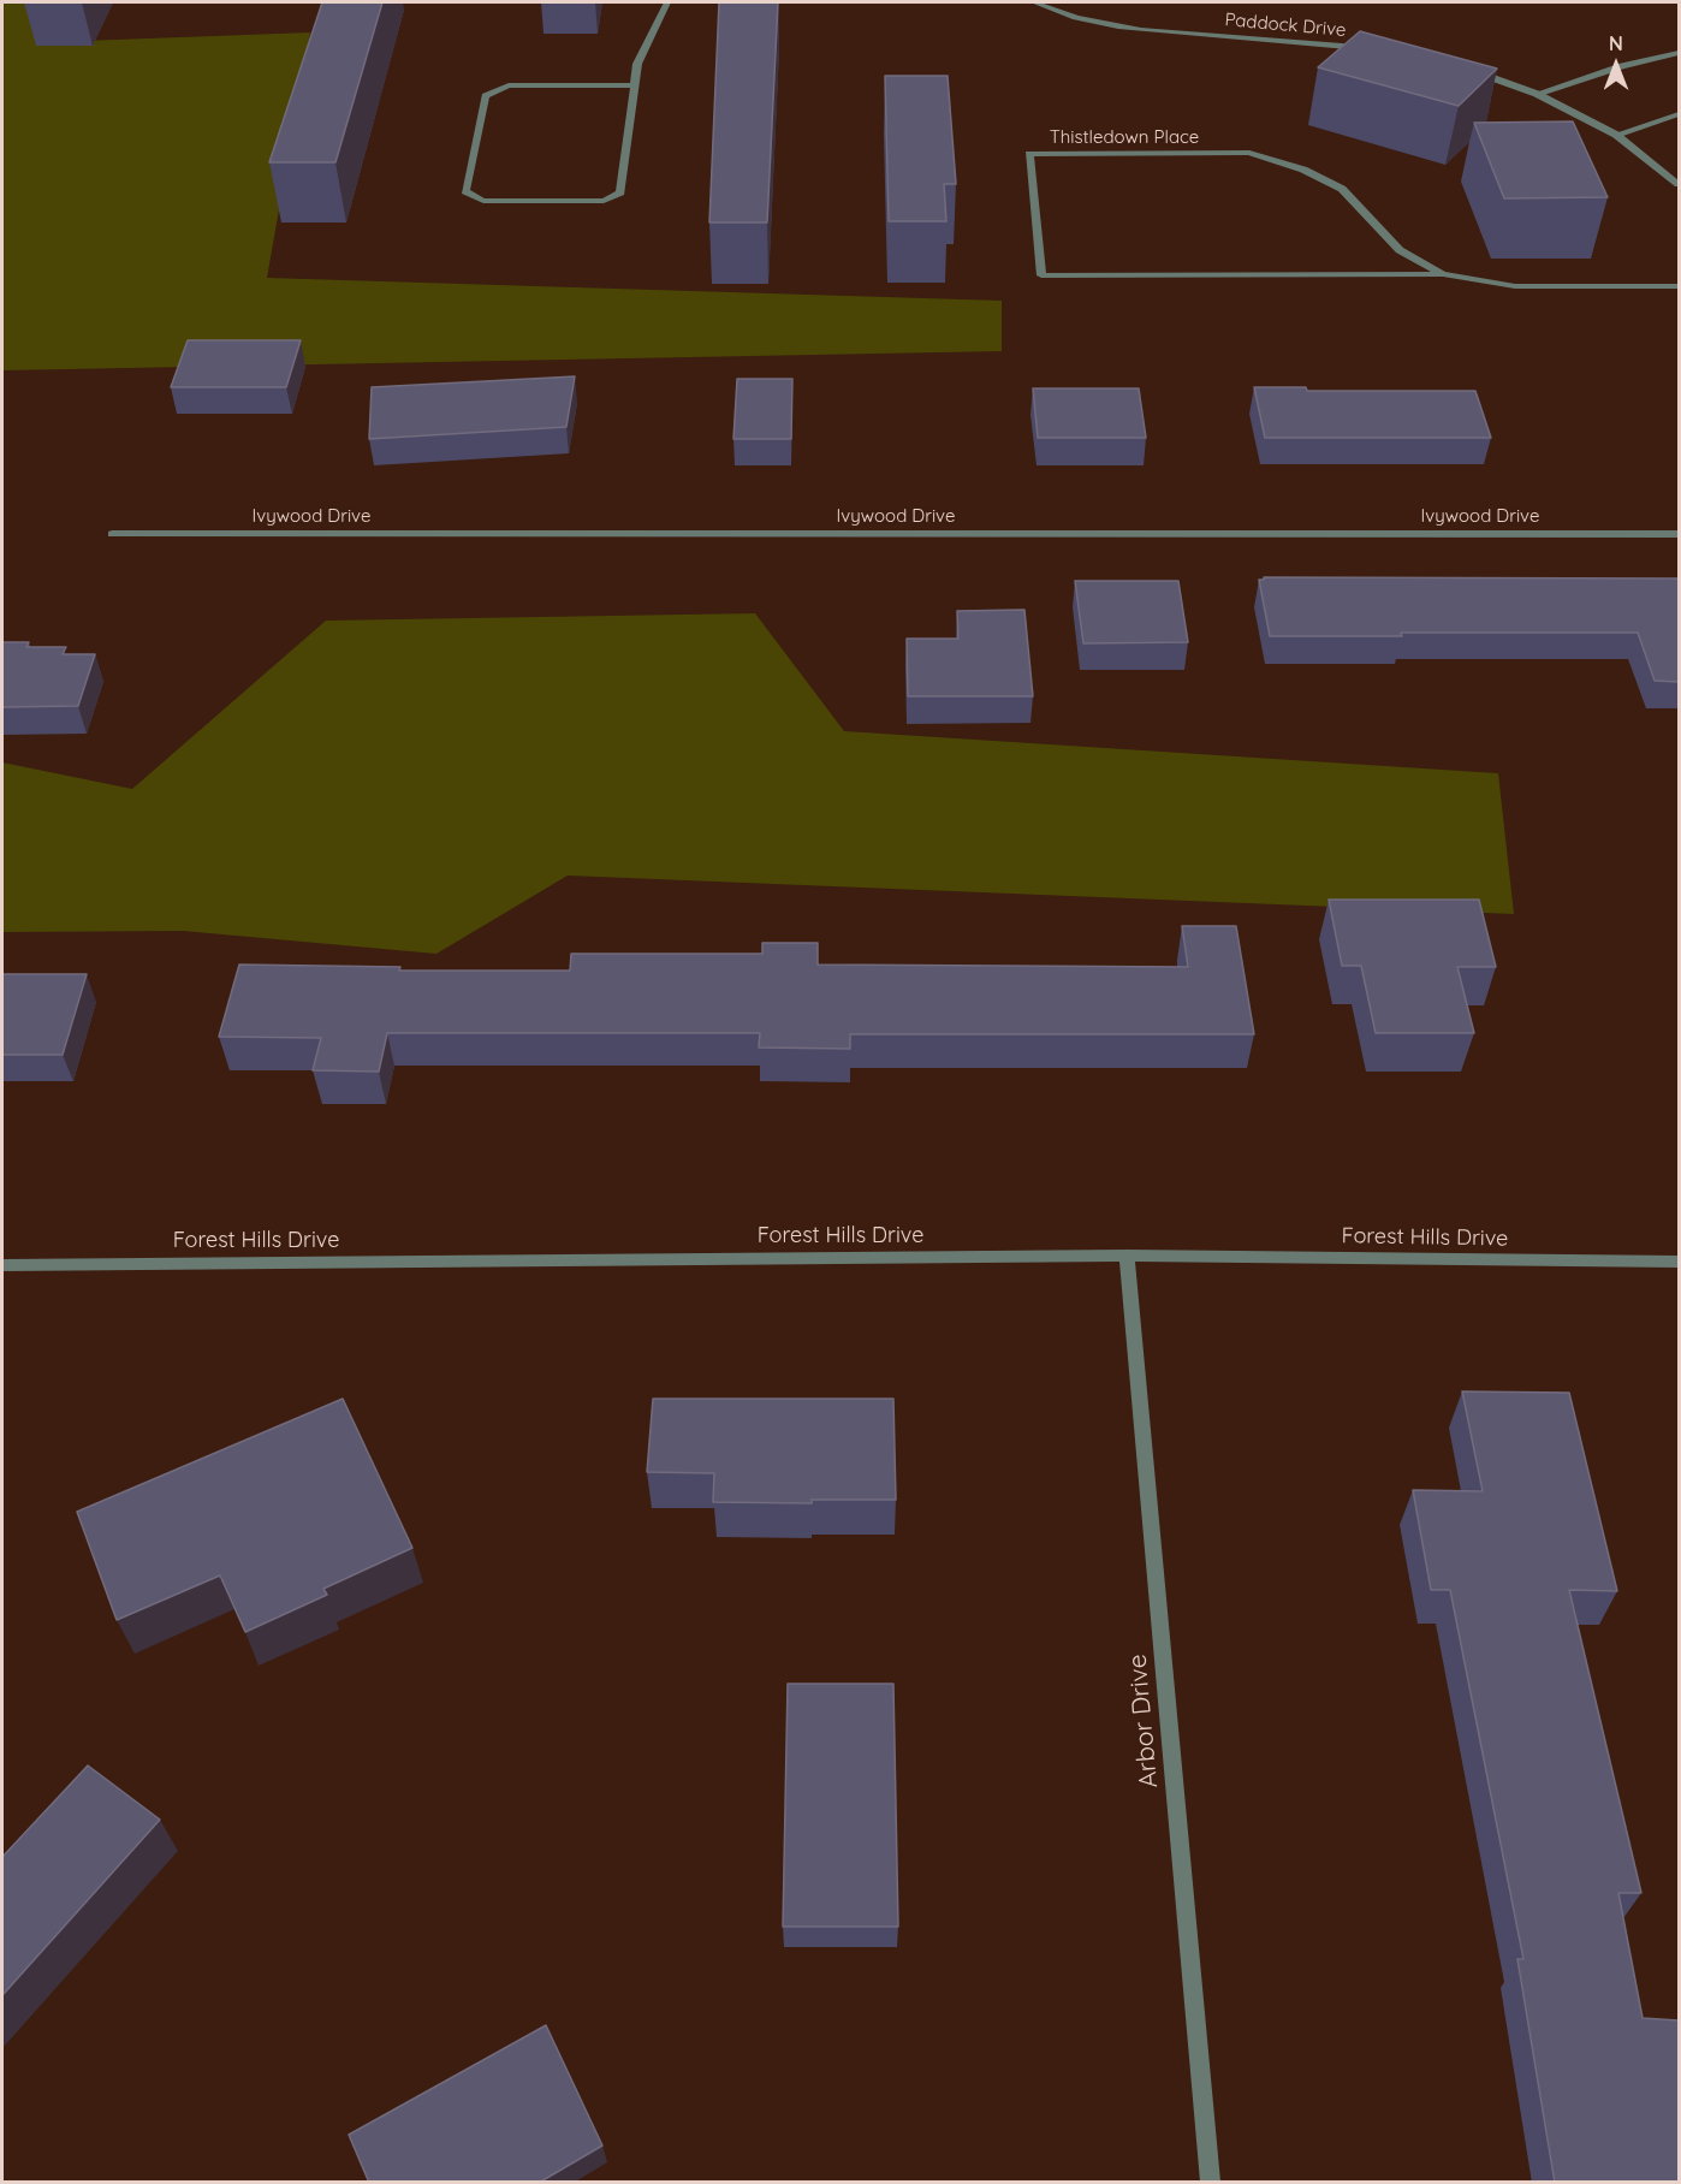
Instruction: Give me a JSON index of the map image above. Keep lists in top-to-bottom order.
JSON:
{
  "streets": {
    "street": [
      "Paddock Drive",
      "Thistledown Place",
      "Ivywood Drive",
      "Forest Hills Drive",
      "Arbor Drive"
    ]
  },
  "crossings": [
    ["Forest Hills Drive", "Arbor Drive"]
  ],
  "north": "top"
}
